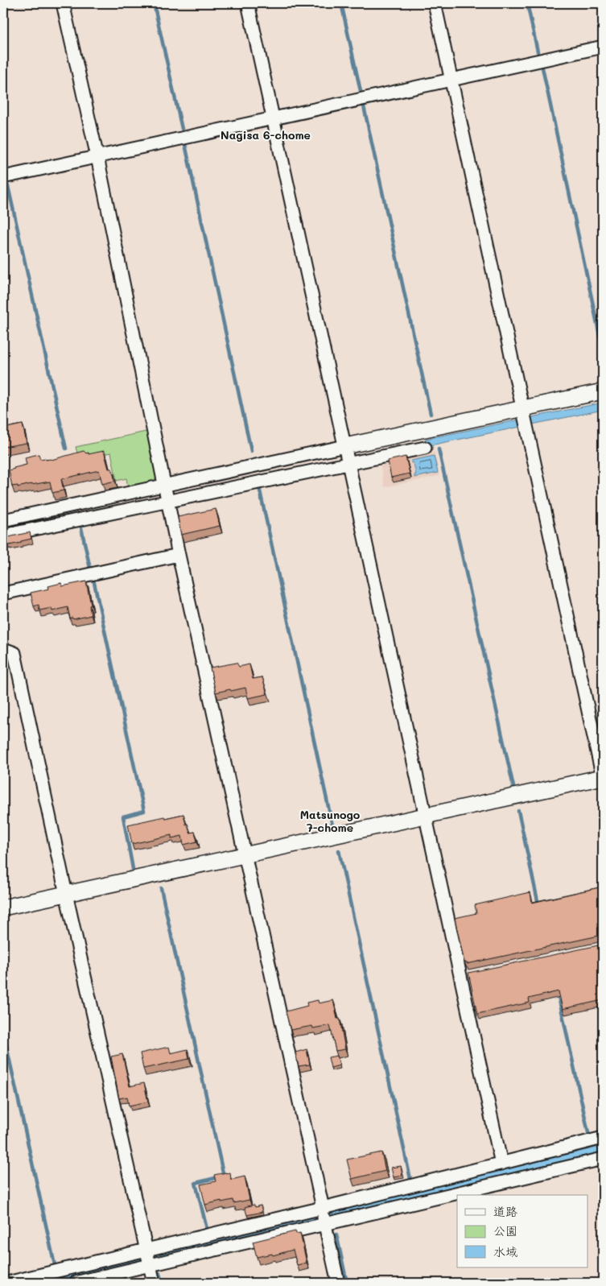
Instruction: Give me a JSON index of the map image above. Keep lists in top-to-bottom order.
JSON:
{
  "districts": ["Nagisa 6-chome", "Matsunogo 7-chome"],
  "legend": ["道路", "公園", "水域"]
}
